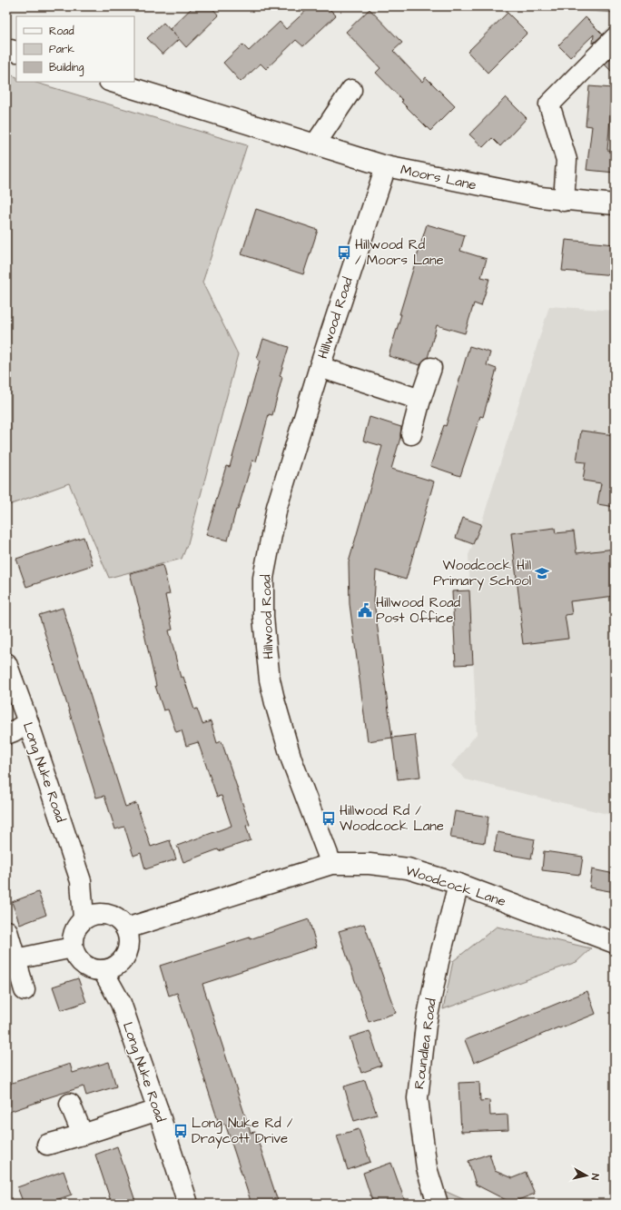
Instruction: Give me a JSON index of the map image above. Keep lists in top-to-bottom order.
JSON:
{
  "streets": {
    "street": [
      "Moors Lane",
      "Hillwood Road",
      "Long Nuke Road",
      "Woodcock Lane",
      "Roundlea Road"
    ]
  },
  "crossings": [
    ["Moors Lane", "Hillwood Road"],
    ["Hillwood Road", "Woodcock Lane"],
    ["Long Nuke Road", "Woodcock Lane"],
    ["Woodcock Lane", "Roundlea Road"]
  ],
  "places": {
    "bus stop": ["Hillwood Rd / Moors Lane", "Hillwood Rd / Woodcock Lane", "Long Nuke Rd / Draycott Drive"],
    "school or university": ["Woodcock Hill Primary School"],
    "public building": ["Hillwood Road Post Office"]
  },
  "legend": ["Road", "Park", "Building"],
  "north": "right"
}
